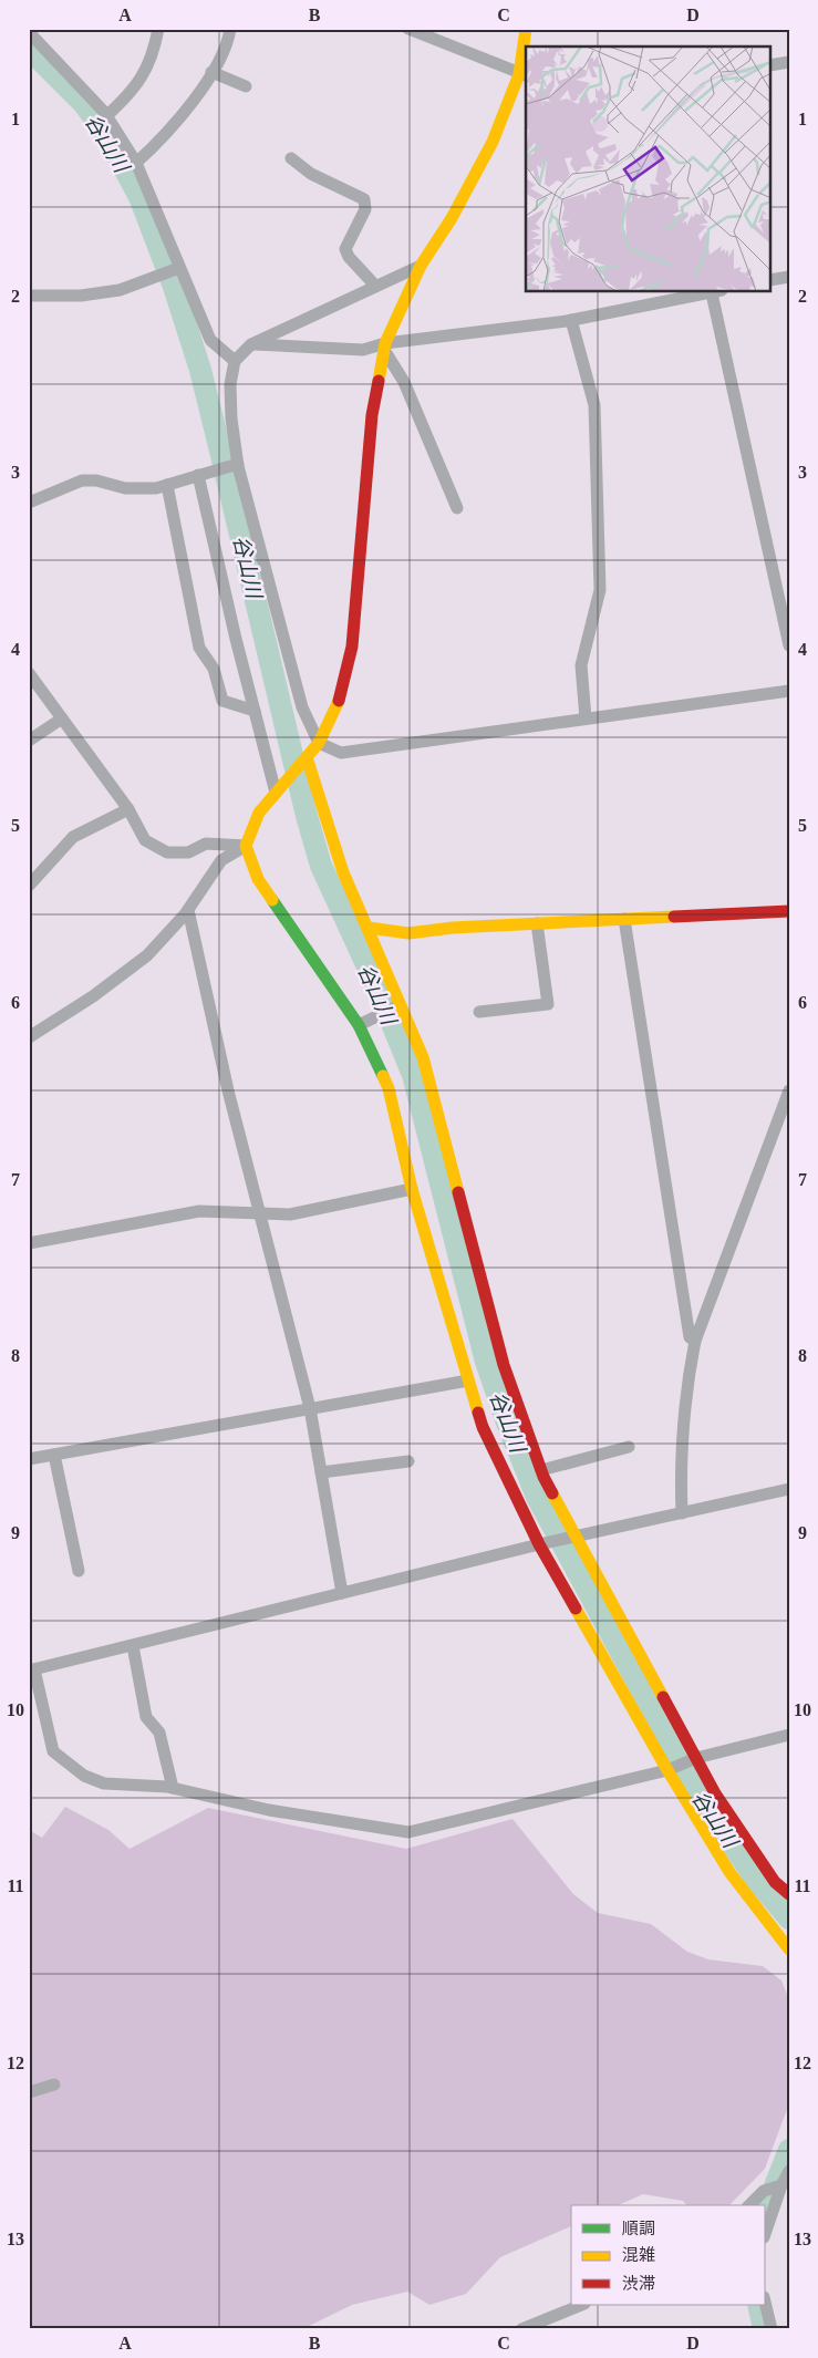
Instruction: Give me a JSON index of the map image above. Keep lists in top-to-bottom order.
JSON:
{
  "water": ["谷山川"],
  "legend": ["順調", "混雑", "渋滞"],
  "grid": {
    "columns": [
      "A",
      "B",
      "C",
      "D"
    ],
    "rows": [
      "1",
      "2",
      "3",
      "4",
      "5",
      "6",
      "7",
      "8",
      "9",
      "10",
      "11",
      "12",
      "13"
    ]
  }
}
